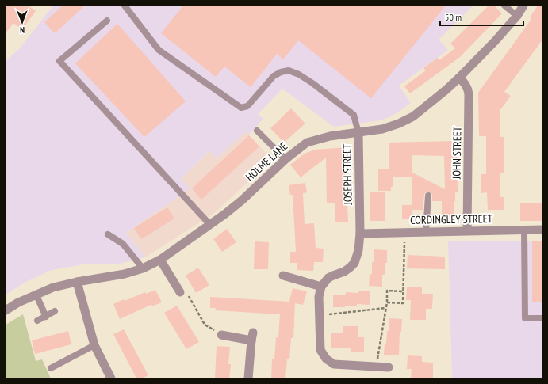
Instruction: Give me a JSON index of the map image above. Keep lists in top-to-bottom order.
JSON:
{
  "streets": {
    "street": [
      "JOHN STREET",
      "HOLME LANE",
      "JOSEPH STREET",
      "CORDINGLEY STREET"
    ]
  },
  "crossings": [
    ["JOHN STREET", "HOLME LANE"],
    ["JOHN STREET", "CORDINGLEY STREET"],
    ["HOLME LANE", "JOSEPH STREET"],
    ["JOSEPH STREET", "CORDINGLEY STREET"]
  ],
  "scale_bar": "50 m",
  "north": "bottom"
}
